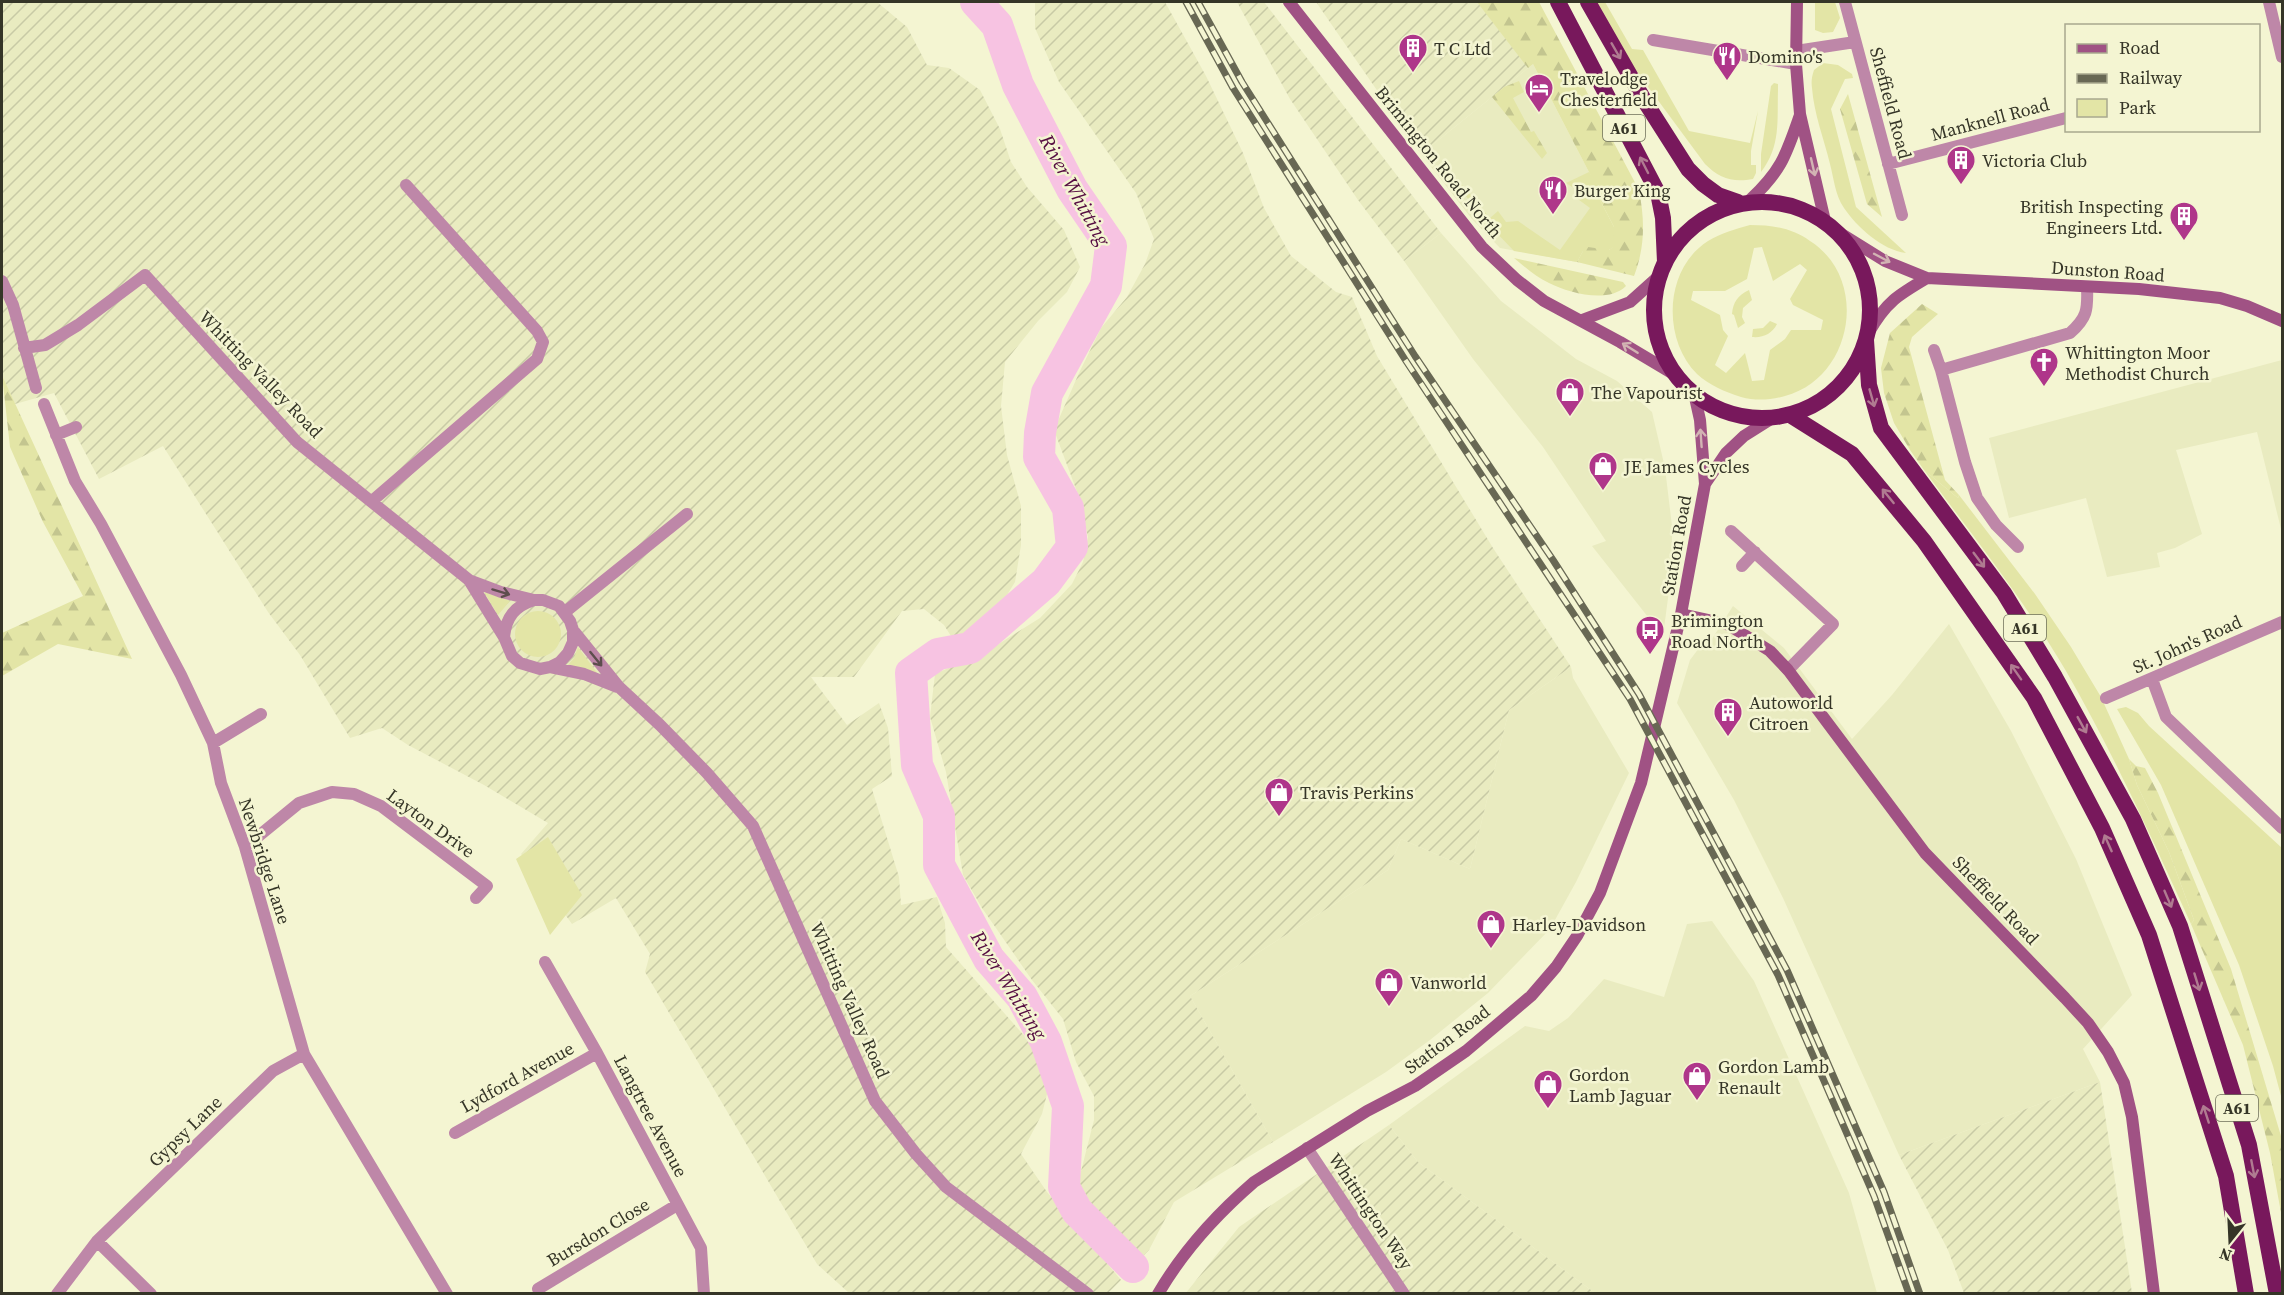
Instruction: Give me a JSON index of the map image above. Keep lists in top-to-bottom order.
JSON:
{
  "streets": {
    "highway": ["A61"],
    "main road": [
      "Sheffield Road",
      "Brimington Road North",
      "Dunston Road",
      "Station Road"
    ],
    "street": [
      "Manknell Road",
      "Whitting Valley Road",
      "St. John's Road",
      "Layton Drive",
      "Newbridge Lane",
      "Lydford Avenue",
      "Langtree Avenue",
      "Gypsy Lane",
      "Whittington Way",
      "Bursdon Close"
    ]
  },
  "crossings": [
    ["Sheffield Road", "Manknell Road"],
    ["Sheffield Road", "Station Road"],
    ["Station Road", "Whittington Way"],
    ["Layton Drive", "Newbridge Lane"],
    ["Newbridge Lane", "Gypsy Lane"],
    ["Lydford Avenue", "Langtree Avenue"],
    ["Langtree Avenue", "Bursdon Close"]
  ],
  "water": ["River Whitting"],
  "places": {
    "building": [
      "T C Ltd",
      "Victoria Club",
      "British Inspecting Engineers Ltd.",
      "Autoworld Citroen"
    ],
    "restaurant": ["Domino's", "Burger King"],
    "hotel": ["Travelodge Chesterfield"],
    "church": ["Whittington Moor Methodist Church"],
    "shop": [
      "The Vapourist",
      "JE James Cycles",
      "Travis Perkins",
      "Harley-Davidson",
      "Vanworld",
      "Gordon Lamb Renault",
      "Gordon Lamb Jaguar"
    ],
    "bus stop": ["Brimington Road North"]
  },
  "legend": ["Road", "Railway", "Park"],
  "north": "bottom"
}
